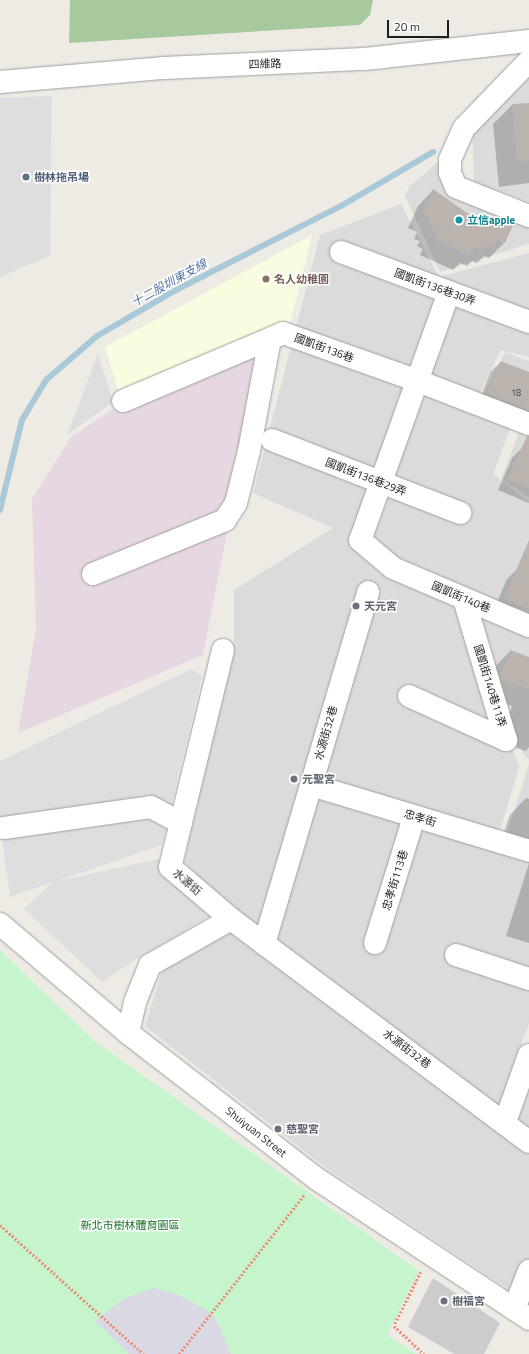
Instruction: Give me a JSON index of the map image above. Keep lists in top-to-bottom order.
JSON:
{
  "streets": {
    "street": [
      "四維路",
      "國凱街136巷30弄",
      "國凱街136巷",
      "國凱街136巷29弄",
      "國凱街140巷",
      "國凱街140巷11弄",
      "水源街32巷",
      "忠孝街",
      "忠孝街113巷",
      "水源街",
      "Shuiyuan Street"
    ]
  },
  "crossings": [
    ["國凱街136巷29弄", "國凱街140巷"],
    ["國凱街140巷", "國凱街140巷11弄"],
    ["水源街32巷", "忠孝街"],
    ["水源街32巷", "水源街"],
    ["忠孝街", "忠孝街113巷"]
  ],
  "water": ["十二股圳東支線"],
  "parks": ["新北市樹林體育園區"],
  "places": [
    "樹林拖吊場",
    "立信apple",
    "名人幼稚園",
    "天元宮",
    "元聖宮",
    "慈聖宮",
    "樹福宮"
  ],
  "house_numbers": ["18"],
  "scale_bar": "20 m"
}
